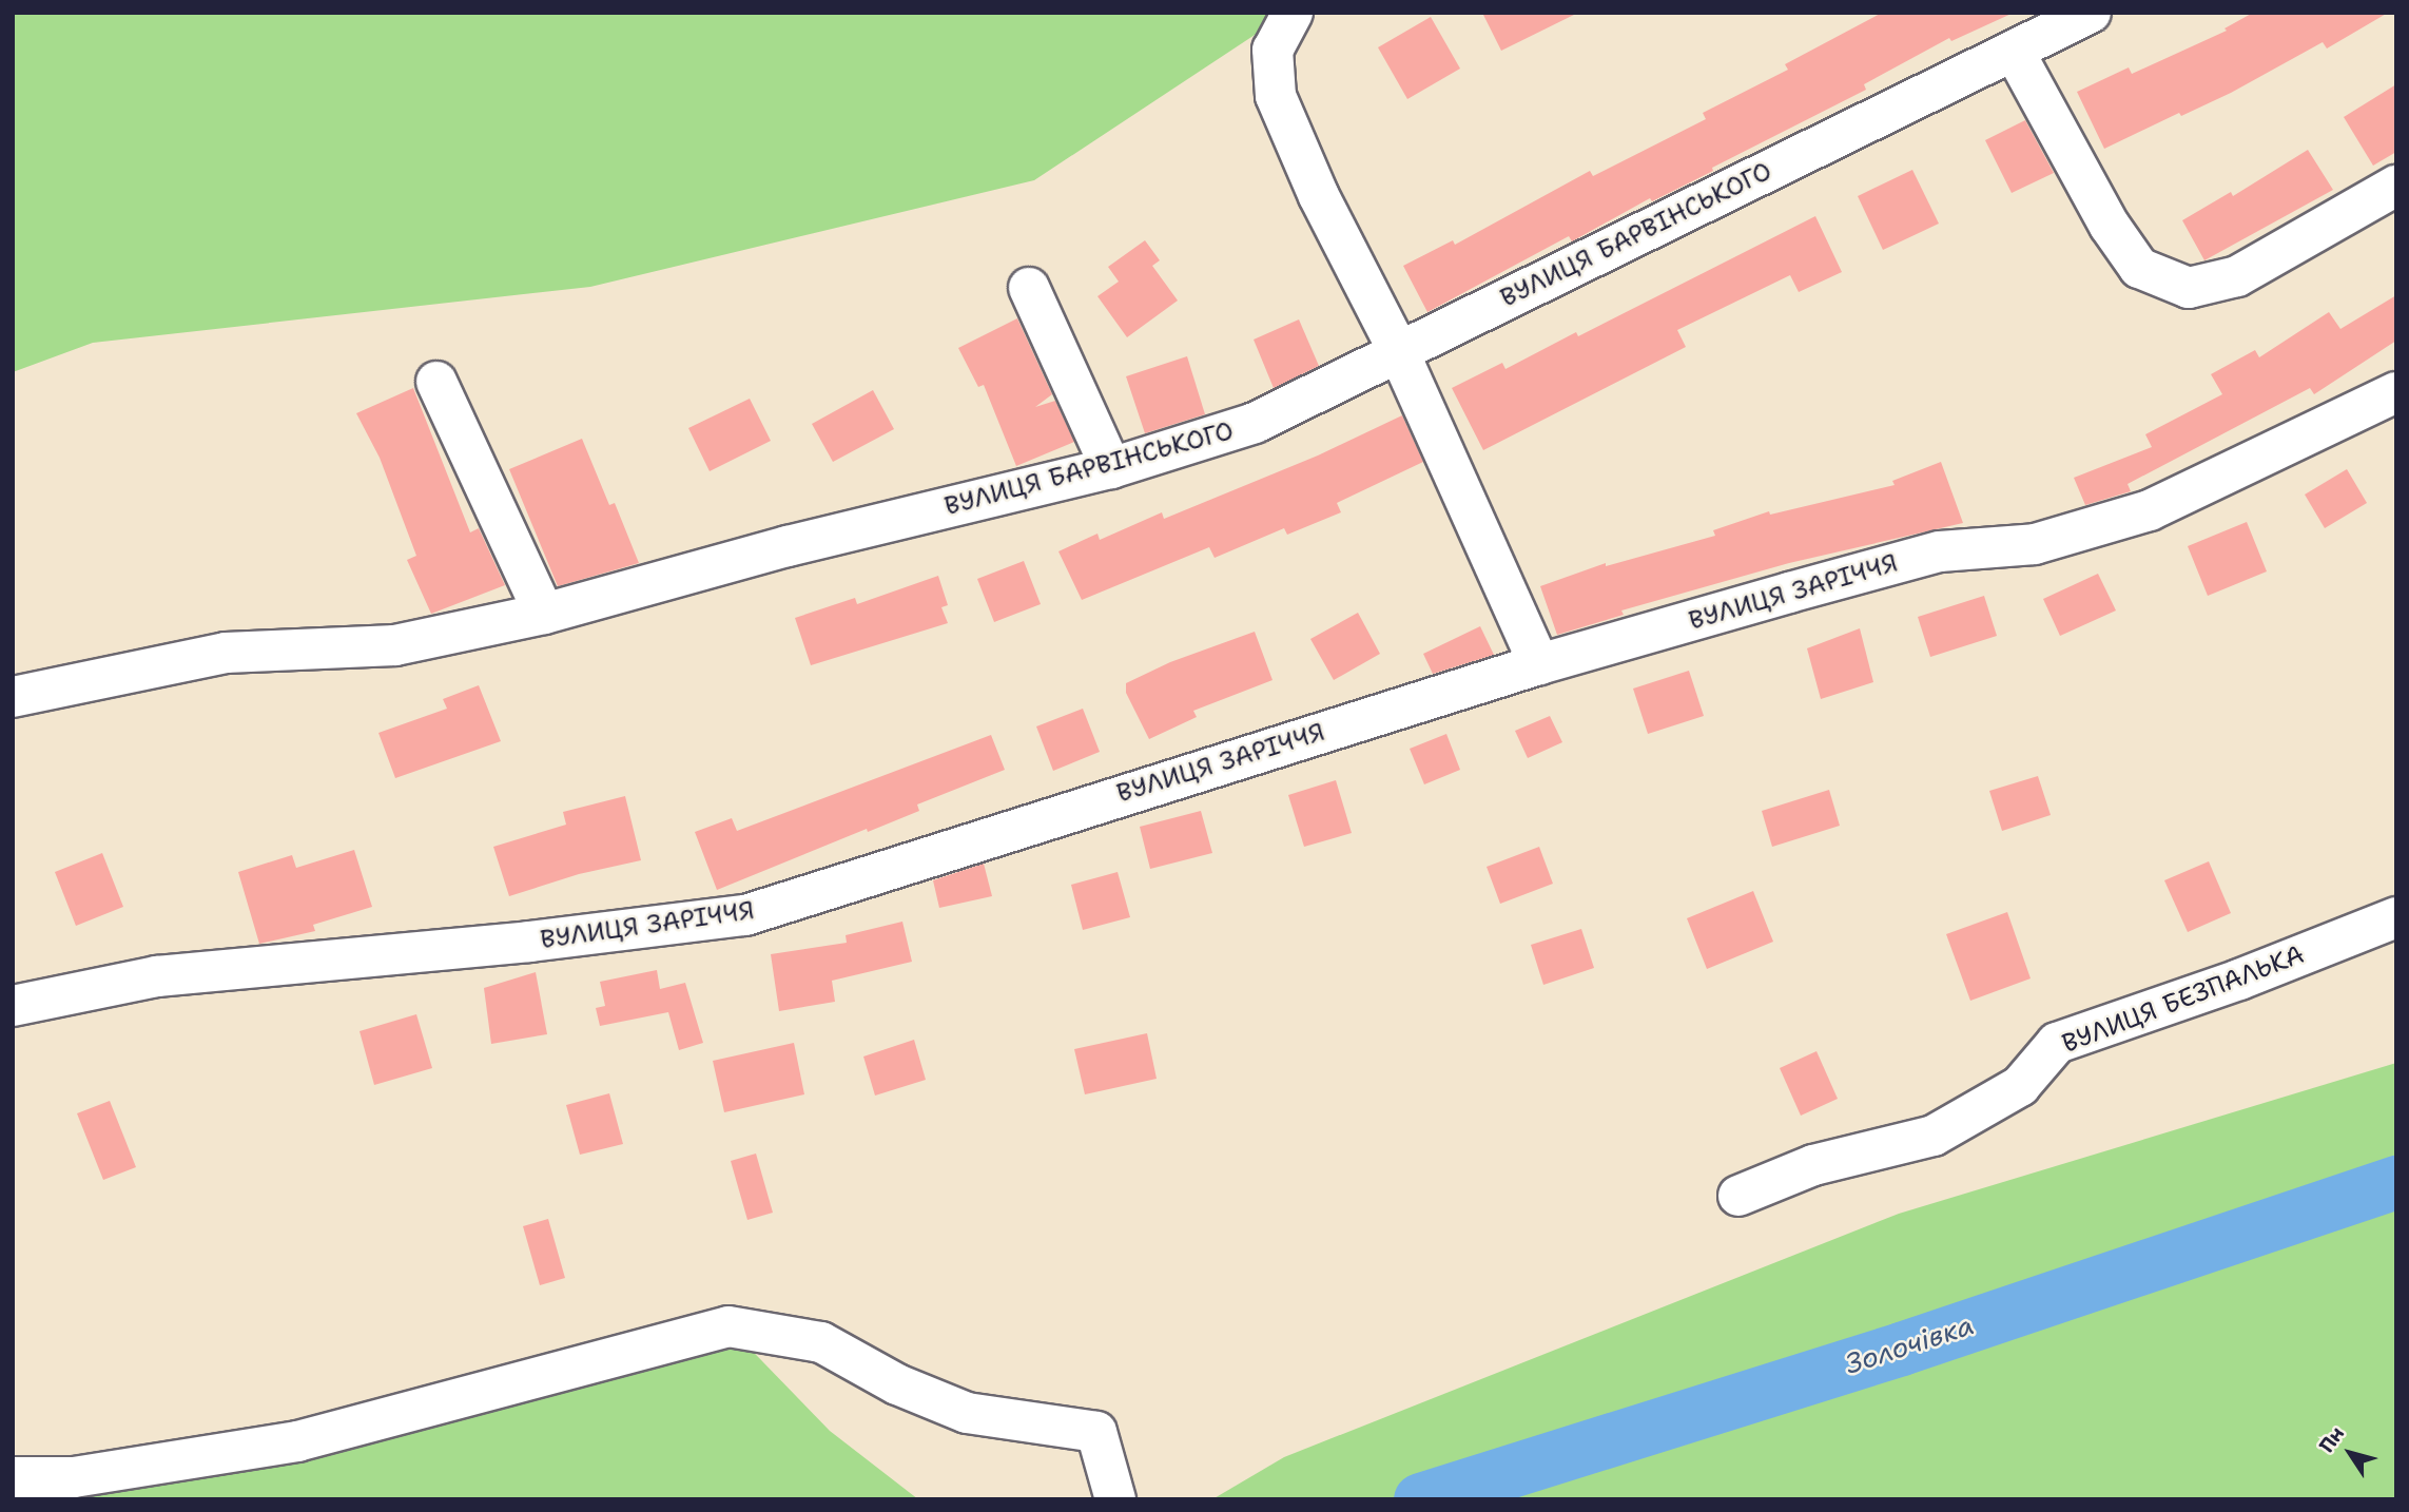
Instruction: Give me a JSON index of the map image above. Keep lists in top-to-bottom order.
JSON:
{
  "streets": {
    "street": ["ВУЛИЦЯ БАРВІНСЬКОГО", "ВУЛИЦЯ ЗАРІЧЧЯ", "ВУЛИЦЯ БЕЗПАЛЬКА"]
  },
  "water": ["Золочівка"],
  "north": "top left"
}
